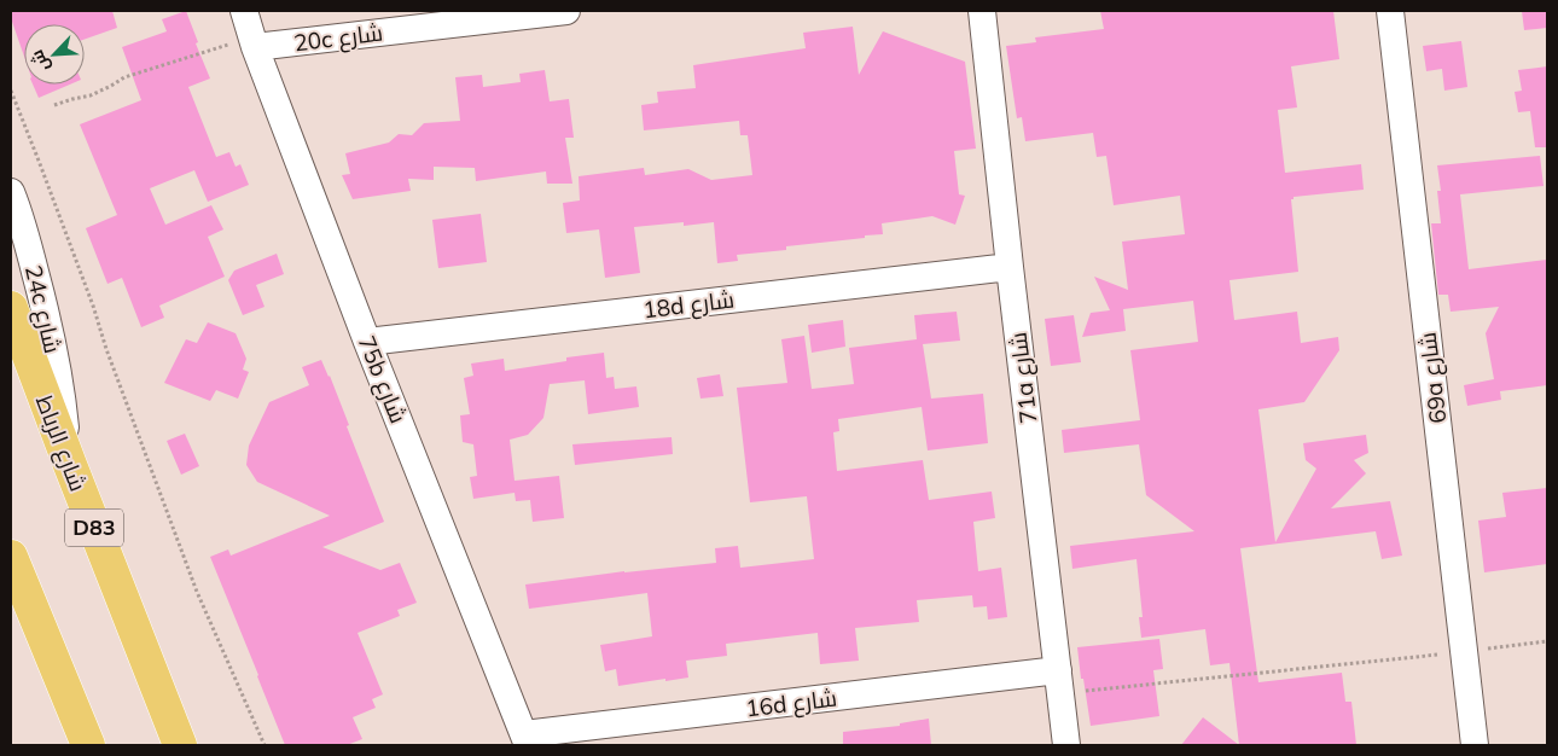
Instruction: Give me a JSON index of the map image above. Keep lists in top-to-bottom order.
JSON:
{
  "streets": {
    "highway": ["شارع الرباط", "D83"],
    "street": [
      "20c شارع",
      "18d شارع",
      "24c شارع",
      "71a شارع",
      "69a شارع",
      "75b شارع",
      "16d شارع"
    ]
  },
  "crossings": [
    ["20c شارع", "75b شارع"],
    ["18d شارع", "71a شارع"],
    ["18d شارع", "75b شارع"],
    ["24c شارع", "شارع الرباط"],
    ["71a شارع", "16d شارع"],
    ["75b شارع", "16d شارع"]
  ],
  "north": "bottom left"
}
